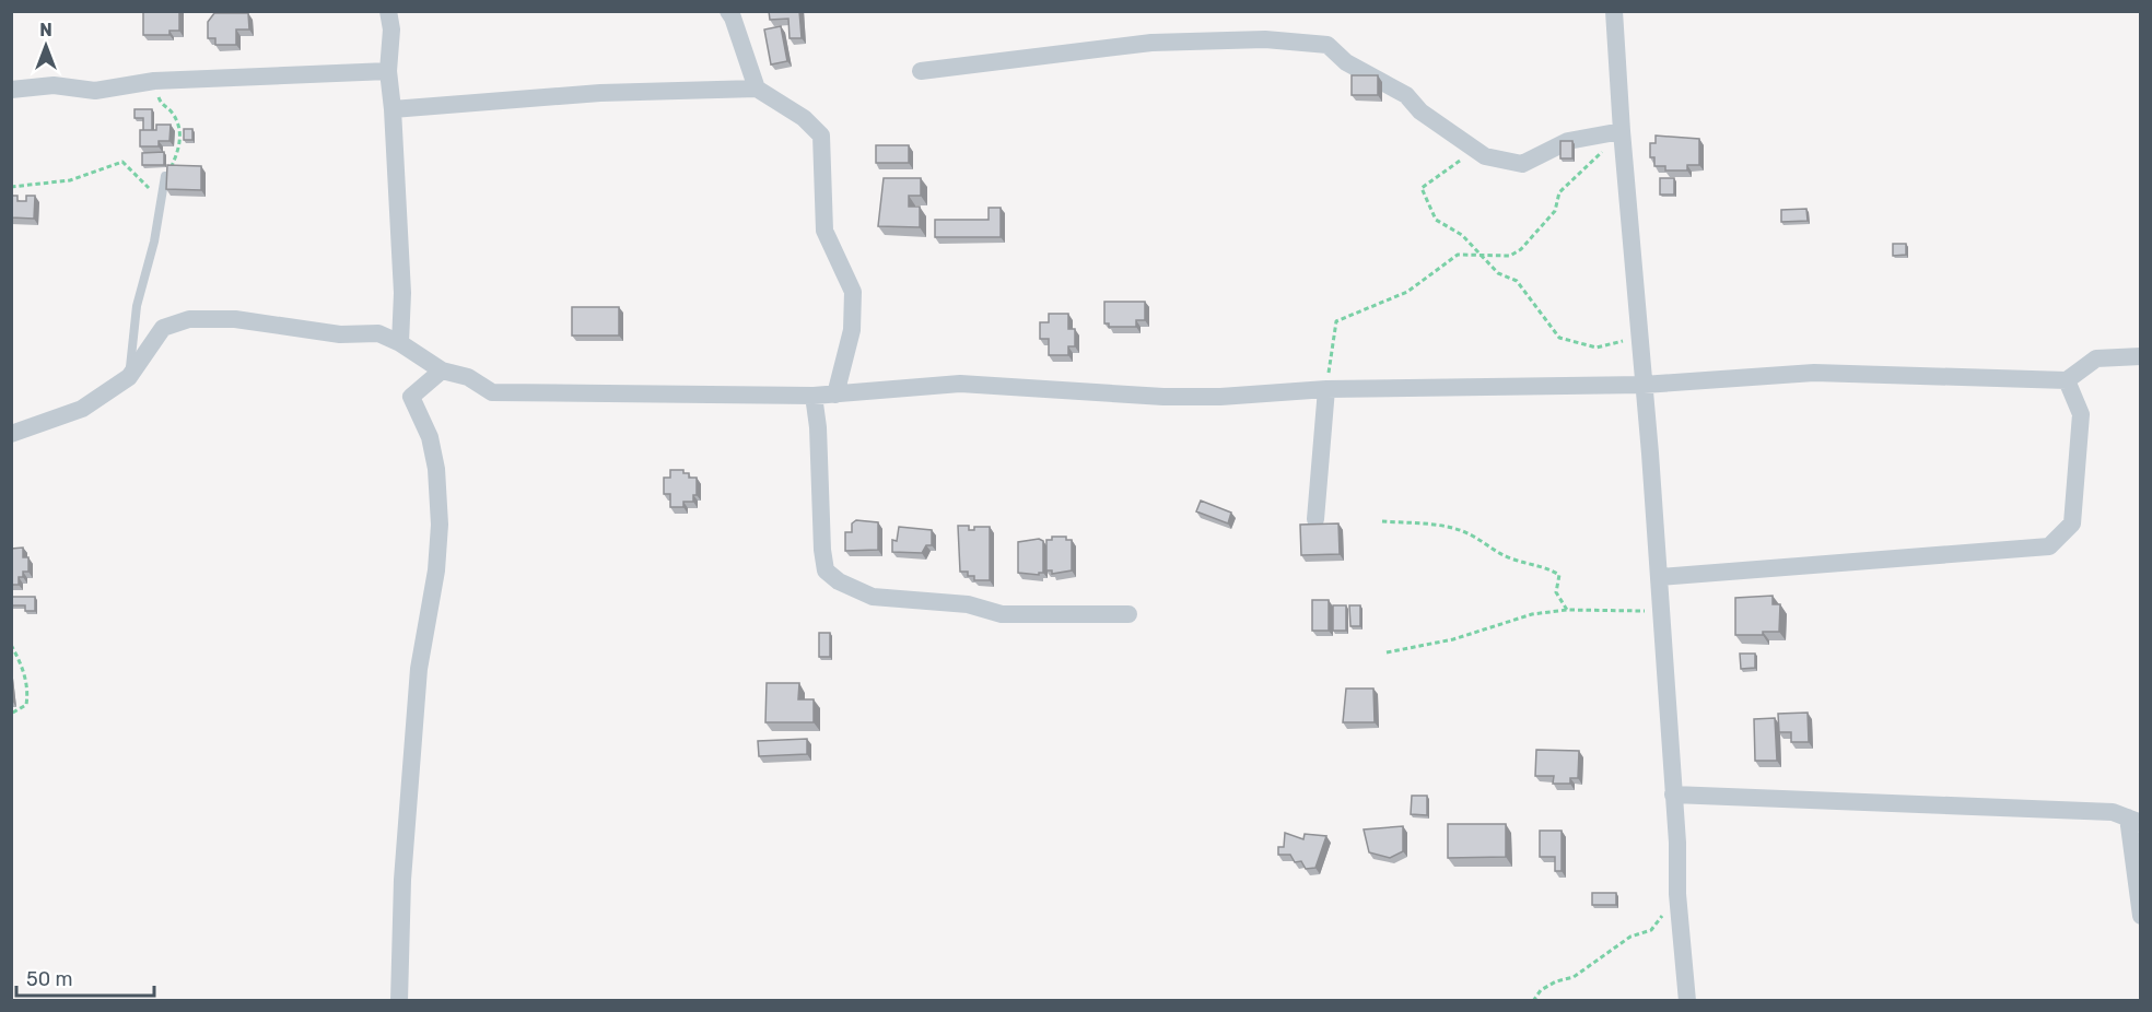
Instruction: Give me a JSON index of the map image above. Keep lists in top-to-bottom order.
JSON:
{
  "scale_bar": "50 m",
  "north": "top"
}
